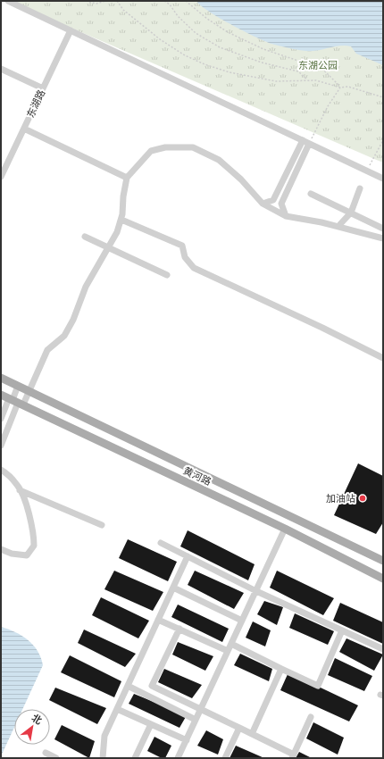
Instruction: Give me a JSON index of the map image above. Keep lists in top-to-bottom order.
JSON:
{
  "streets": {
    "main road": ["黄河路"],
    "street": ["东湖路"]
  },
  "parks": ["东湖公园"],
  "places": ["加油站"],
  "north": "top right"
}
